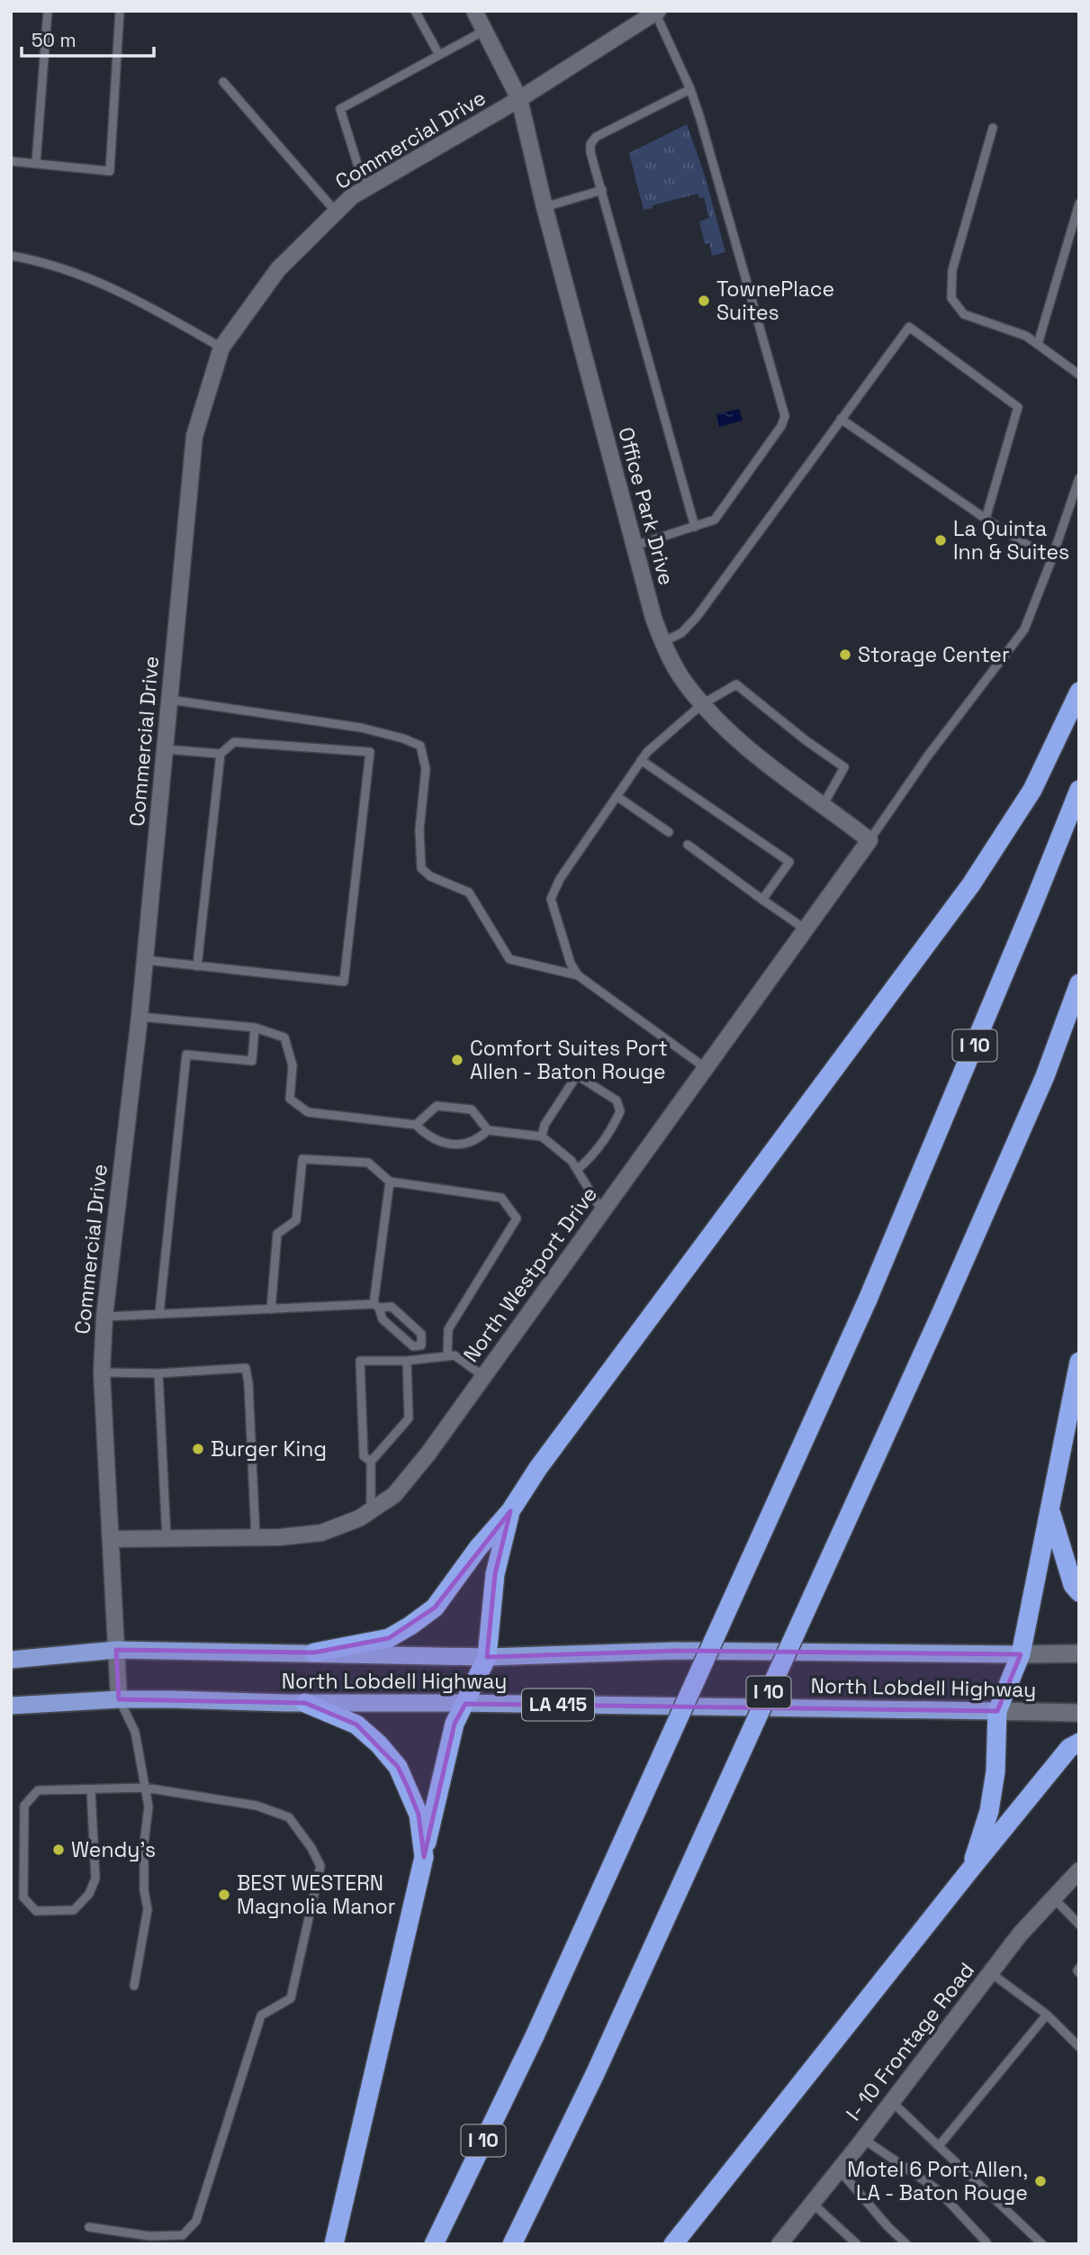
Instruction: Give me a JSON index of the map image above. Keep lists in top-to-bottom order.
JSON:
{
  "streets": {
    "highway": ["I 10", "North Lobdell Highway", "LA 415"],
    "street": [
      "Commercial Drive",
      "Office Park Drive",
      "North Westport Drive",
      "I- 10 Frontage Road"
    ]
  },
  "crossings": [
    ["Commercial Drive", "Office Park Drive"],
    ["Commercial Drive", "North Westport Drive"],
    ["Commercial Drive", "North Lobdell Highway"],
    ["Office Park Drive", "North Westport Drive"]
  ],
  "places": [
    "TownePlace Suites",
    "La Quinta Inn & Suites",
    "Storage Center",
    "Comfort Suites Port Allen - Baton Rouge",
    "Burger King",
    "Wendy's",
    "BEST WESTERN Magnolia Manor",
    "Motel 6 Port Allen, LA - Baton Rouge"
  ],
  "scale_bar": "50 m"
}
